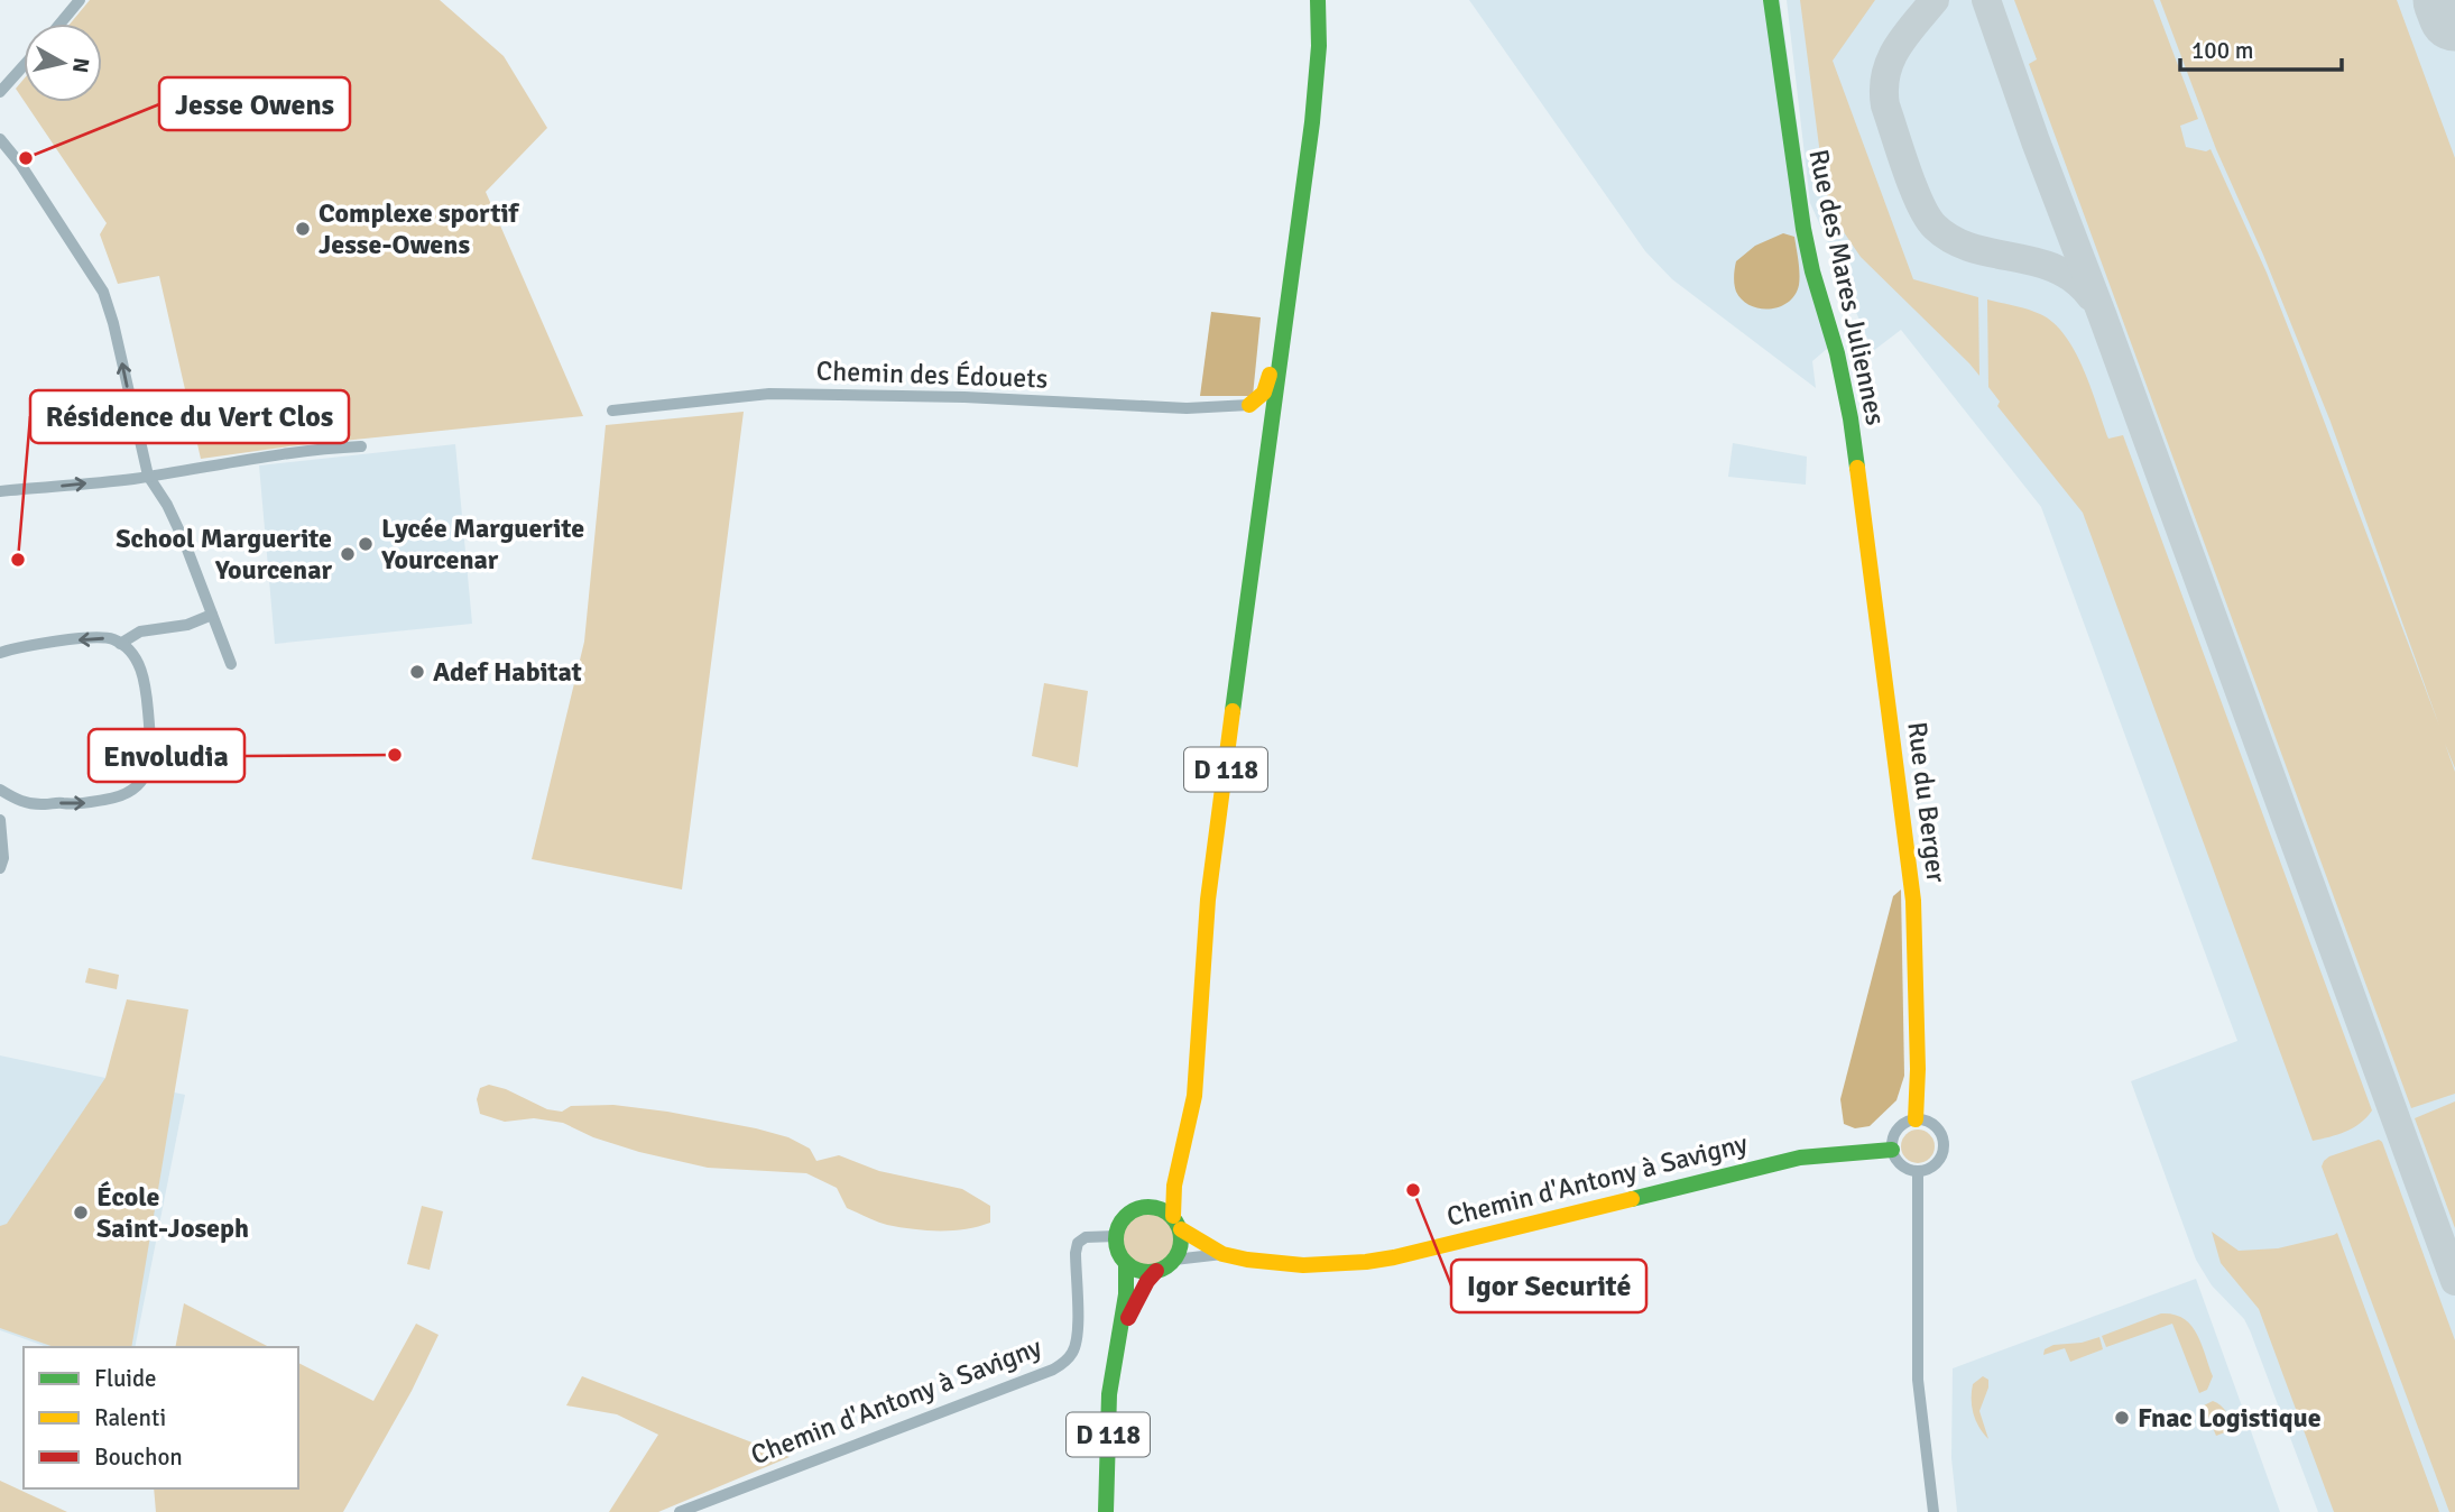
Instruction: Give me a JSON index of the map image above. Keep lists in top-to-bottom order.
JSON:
{
  "streets": {
    "main road": [
      "Rue des Mares Juliennes",
      "D 118",
      "Rue du Berger",
      "Chemin d'Antony à Savigny"
    ],
    "street": ["Chemin des Édouets"]
  },
  "crossings": [
    ["Rue des Mares Juliennes", "Rue du Berger"],
    ["D 118", "Chemin d'Antony à Savigny"],
    ["Rue du Berger", "Chemin d'Antony à Savigny"]
  ],
  "places": [
    "Jesse Owens",
    "Complexe sportif Jesse-Owens",
    "Lycée Marguerite Yourcenar",
    "School Marguerite Yourcenar",
    "Résidence du Vert Clos",
    "Adef Habitat",
    "Envoludia",
    "Igor Securité",
    "École Saint-Joseph",
    "Fnac Logistique"
  ],
  "legend": ["Fluide", "Ralenti", "Bouchon"],
  "scale_bar": "100 m",
  "north": "right"
}
